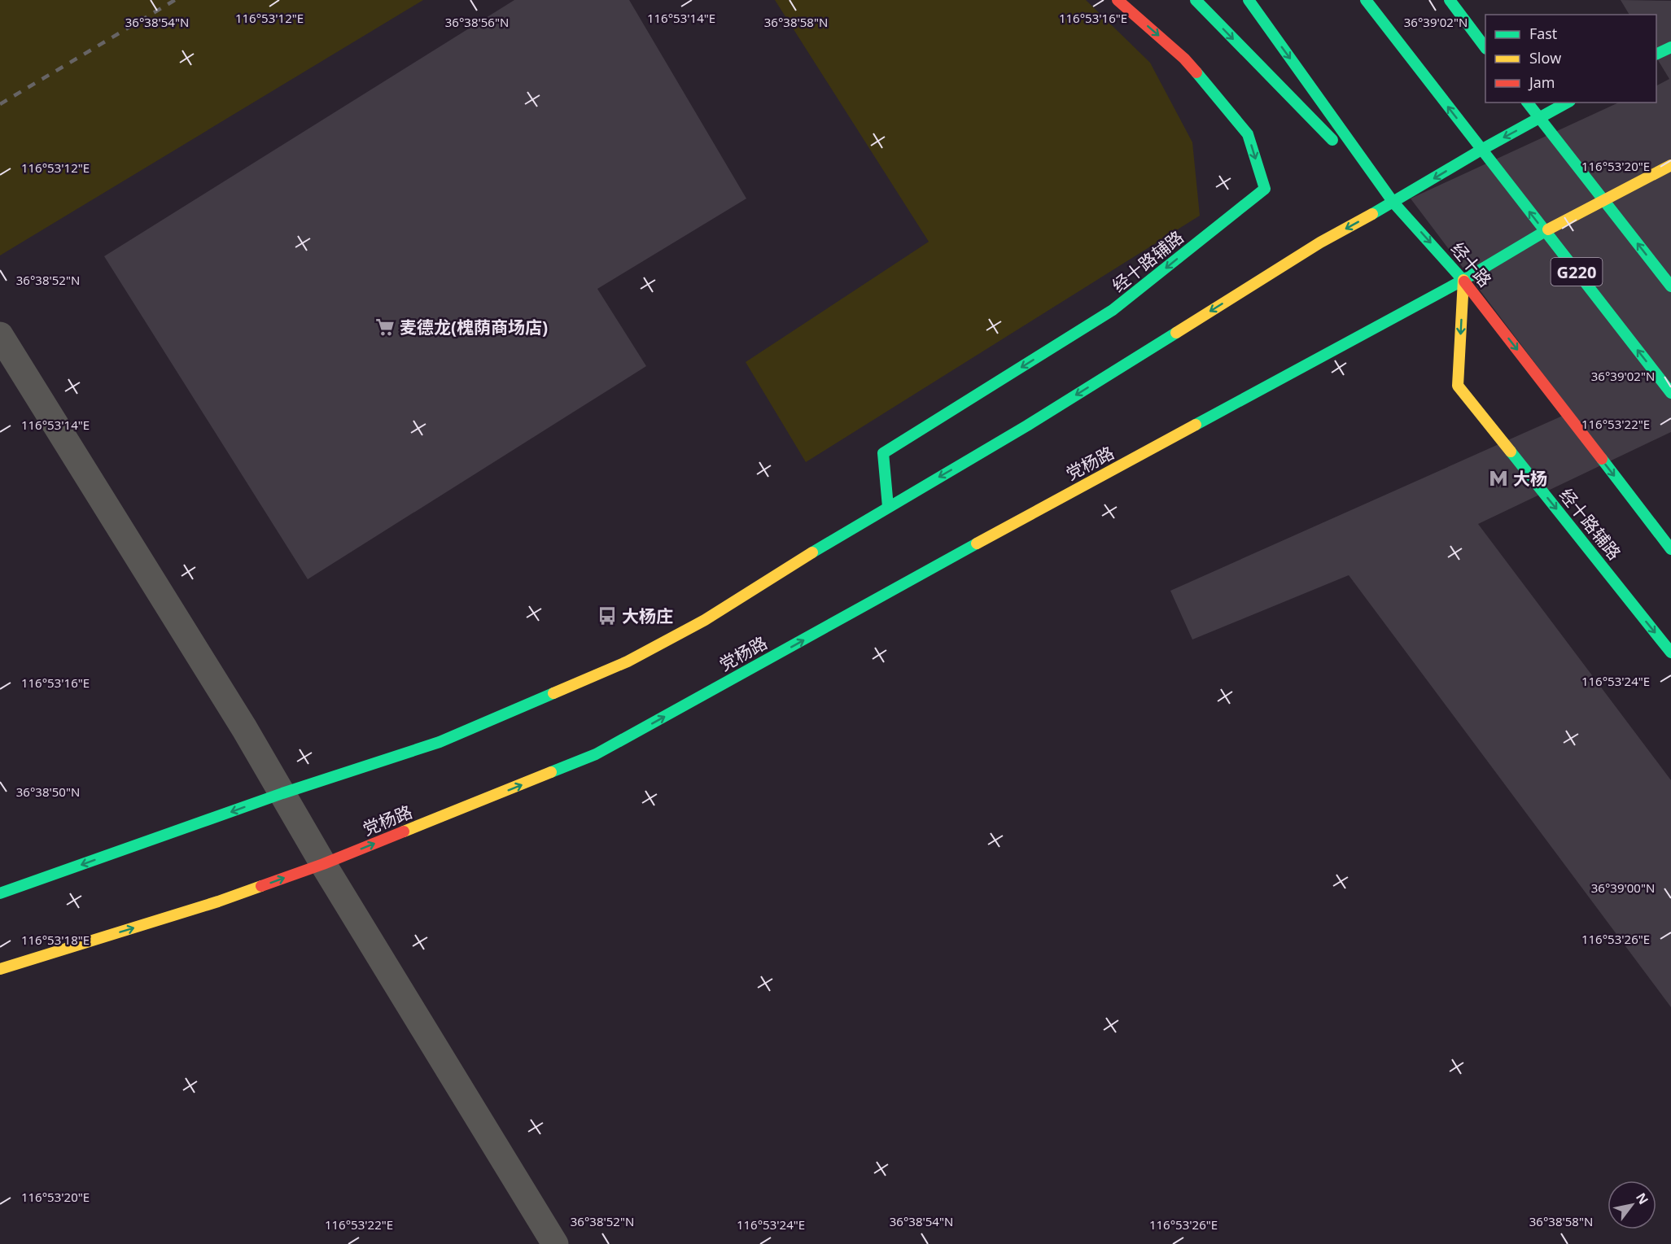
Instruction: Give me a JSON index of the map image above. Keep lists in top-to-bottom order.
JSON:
{
  "streets": {
    "main road": [
      "经十路辅路",
      "经十路",
      "G220",
      "党杨路"
    ]
  },
  "crossings": [
    ["经十路辅路", "经十路"],
    ["经十路辅路", "党杨路"],
    ["经十路", "党杨路"],
    ["G220", "党杨路"]
  ],
  "places": {
    "supermarket": ["麦德龙(槐荫商场店)"],
    "metro station": ["大杨"],
    "bus stop": ["大杨庄"]
  },
  "legend": ["Fast", "Slow", "Jam"],
  "north": "top right",
  "coordinates": [
    "116°53'12\"E",
    "116°53'16\"E",
    "116°53'14\"E",
    "36°38'54\"N",
    "36°38'56\"N",
    "36°38'58\"N",
    "36°39'02\"N",
    "116°53'20\"E",
    "36°38'52\"N",
    "116°53'22\"E",
    "116°53'24\"E",
    "36°38'50\"N",
    "36°39'00\"N",
    "116°53'26\"E",
    "116°53'18\"E"
  ]
}
